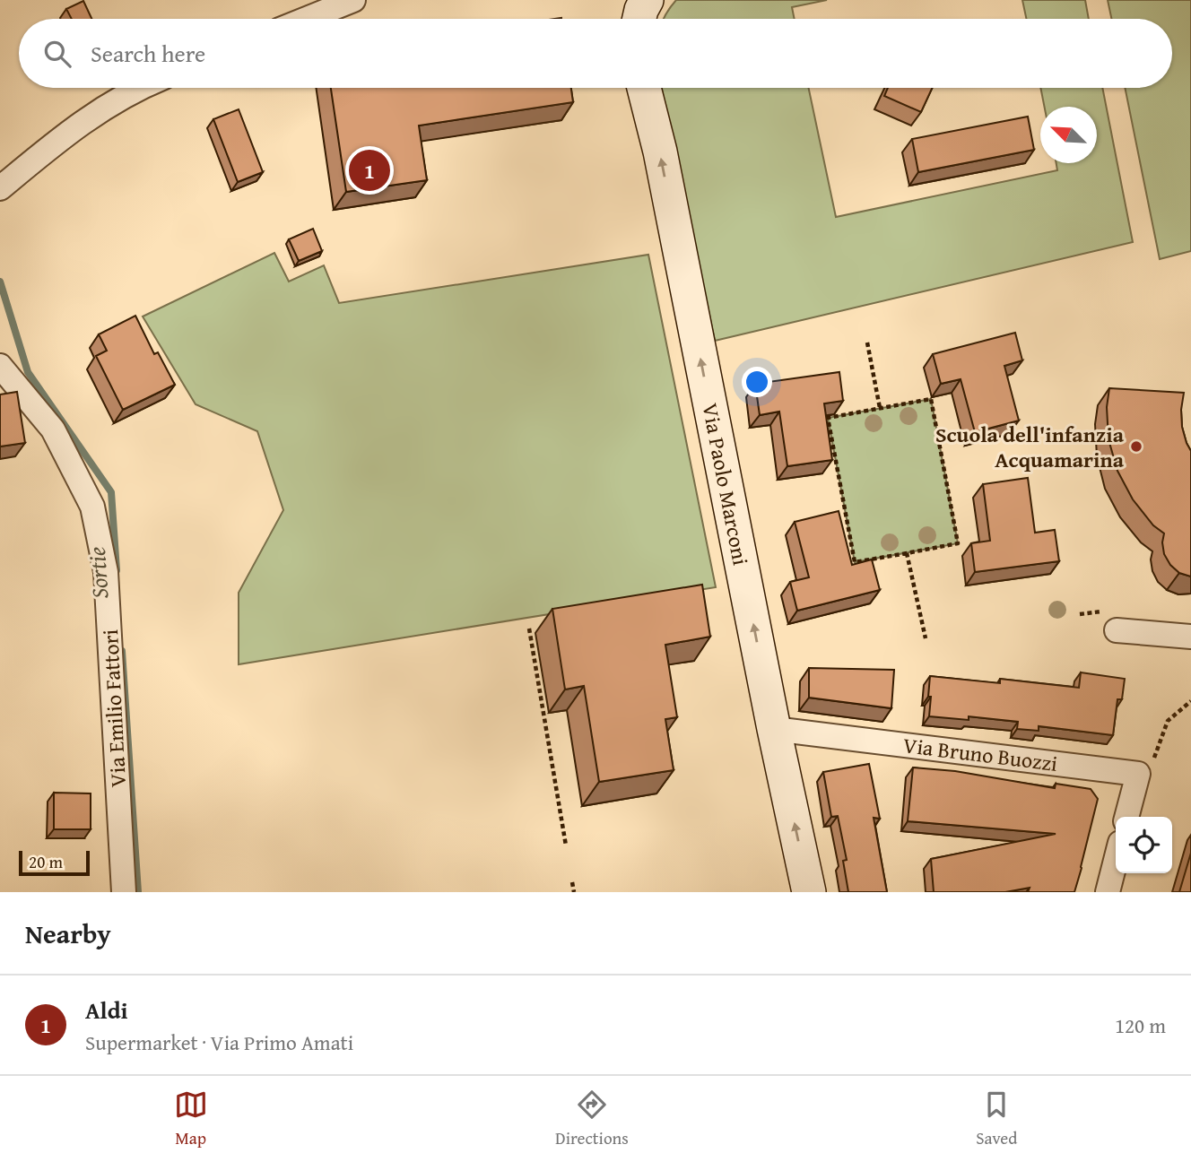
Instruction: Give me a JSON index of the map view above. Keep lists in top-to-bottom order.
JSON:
{
  "streets": {
    "street": ["Via Paolo Marconi", "Via Emilio Fattori", "Via Bruno Buozzi"]
  },
  "crossings": [
    ["Via Paolo Marconi", "Via Bruno Buozzi"]
  ],
  "one_way": ["Via Paolo Marconi"],
  "water": ["Sortie"],
  "places": ["Scuola dell'infanzia Acquamarina"],
  "scale_bar": "20 m",
  "north": "top left",
  "page": {
    "search": "Search here",
    "pins": "1",
    "scale": "20 m",
    "heading": "Nearby",
    "list": [
      {
        "mark": "1",
        "name": "Aldi",
        "note": "Supermarket · Via Primo Amati",
        "value": "120 m"
      }
    ],
    "nav": ["Map", "Directions", "Saved"]
  }
}
